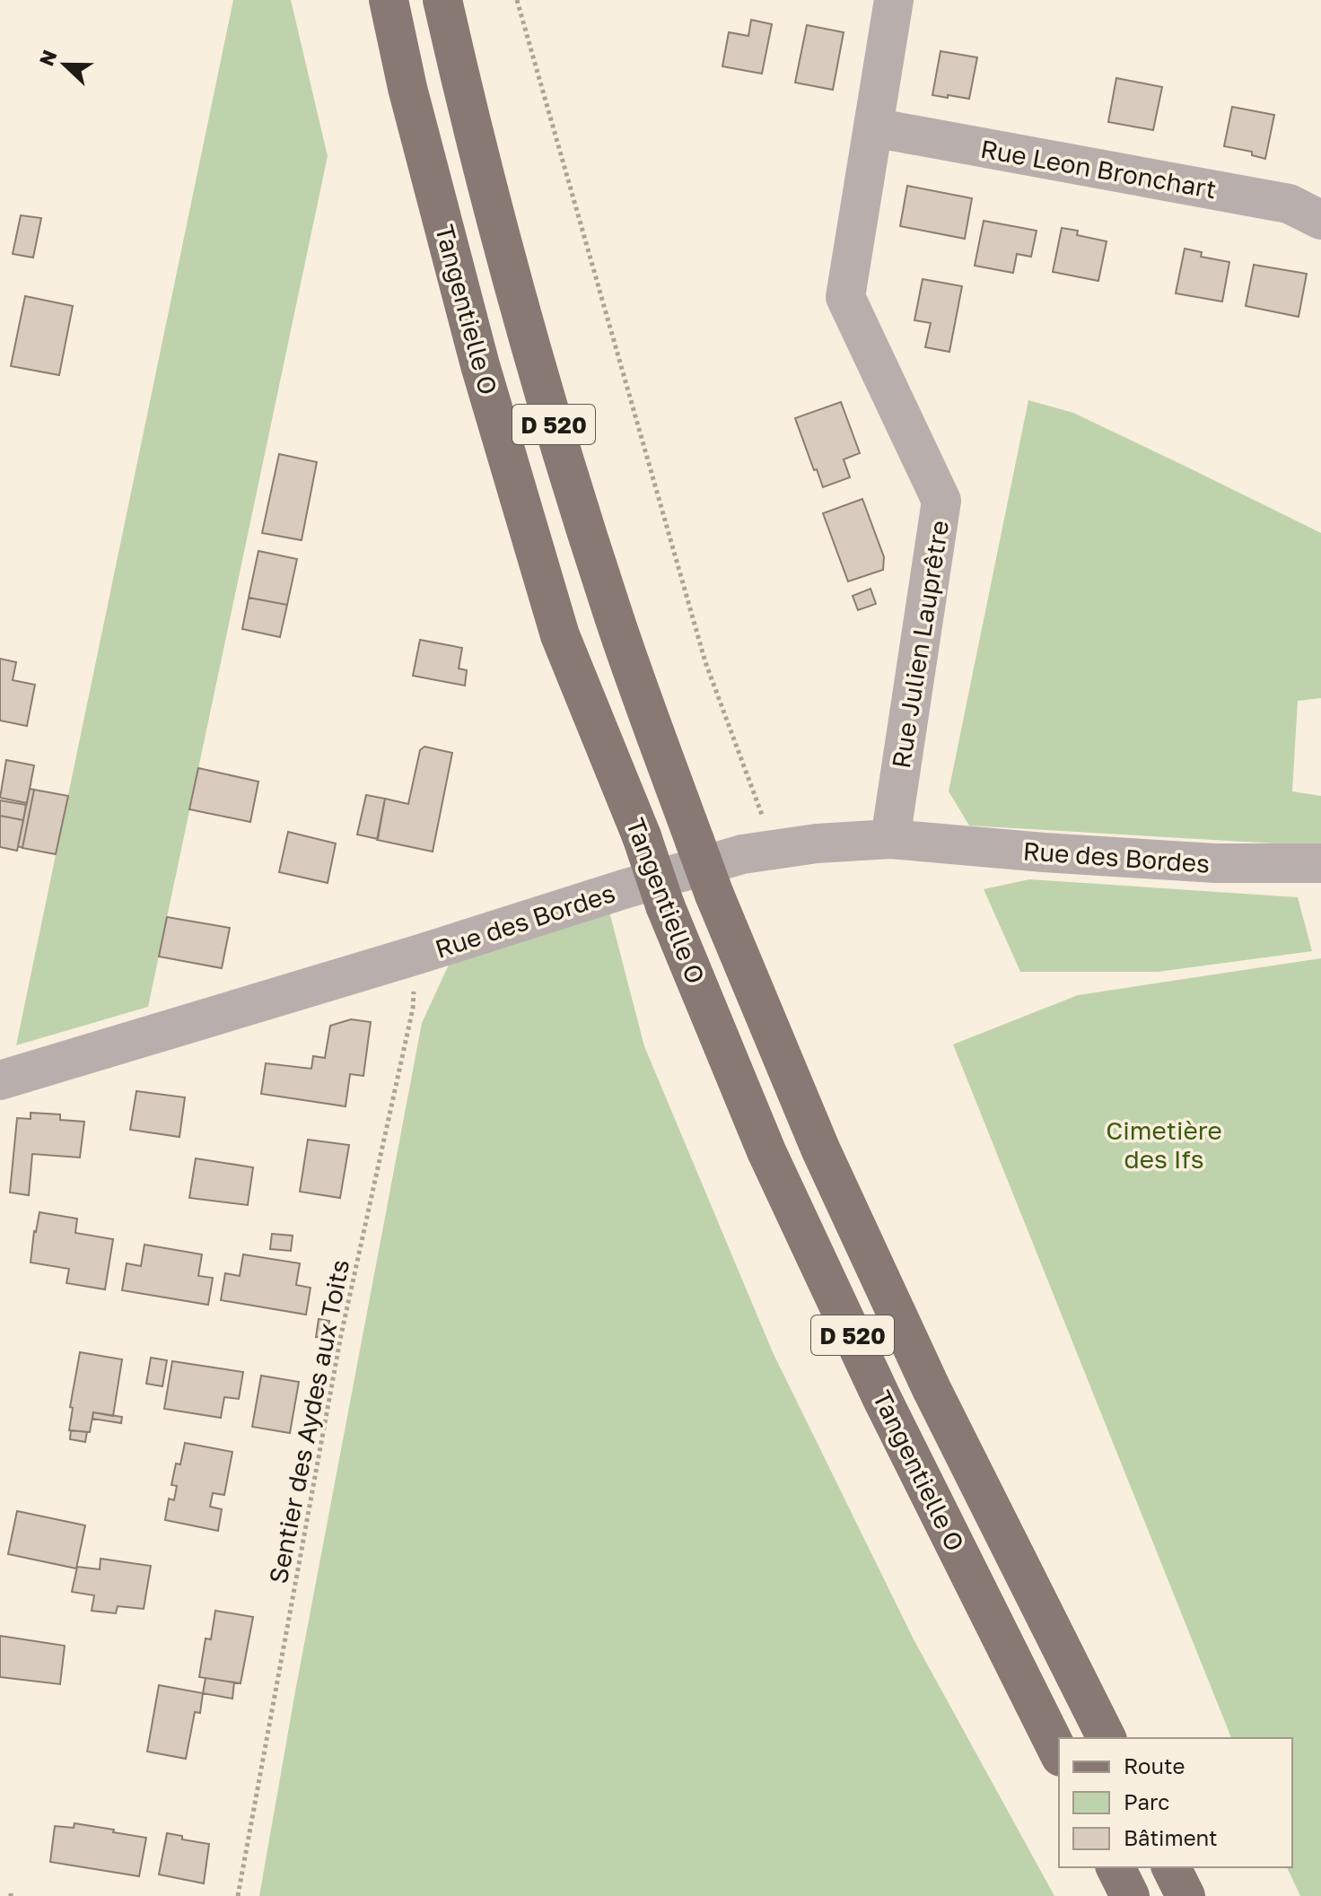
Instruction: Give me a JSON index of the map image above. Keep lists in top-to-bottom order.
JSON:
{
  "streets": {
    "main road": ["Tangentielle O", "D 520"],
    "street": ["Rue Leon Bronchart", "Rue Julien Lauprêtre", "Rue des Bordes"],
    "path": ["Sentier des Aydes aux Toits"]
  },
  "crossings": [
    ["Rue Leon Bronchart", "Rue Julien Lauprêtre"],
    ["Rue Julien Lauprêtre", "Rue des Bordes"],
    ["Rue des Bordes", "Sentier des Aydes aux Toits"]
  ],
  "parks": ["Cimetière des Ifs"],
  "legend": ["Route", "Parc", "Bâtiment"],
  "north": "left"
}
